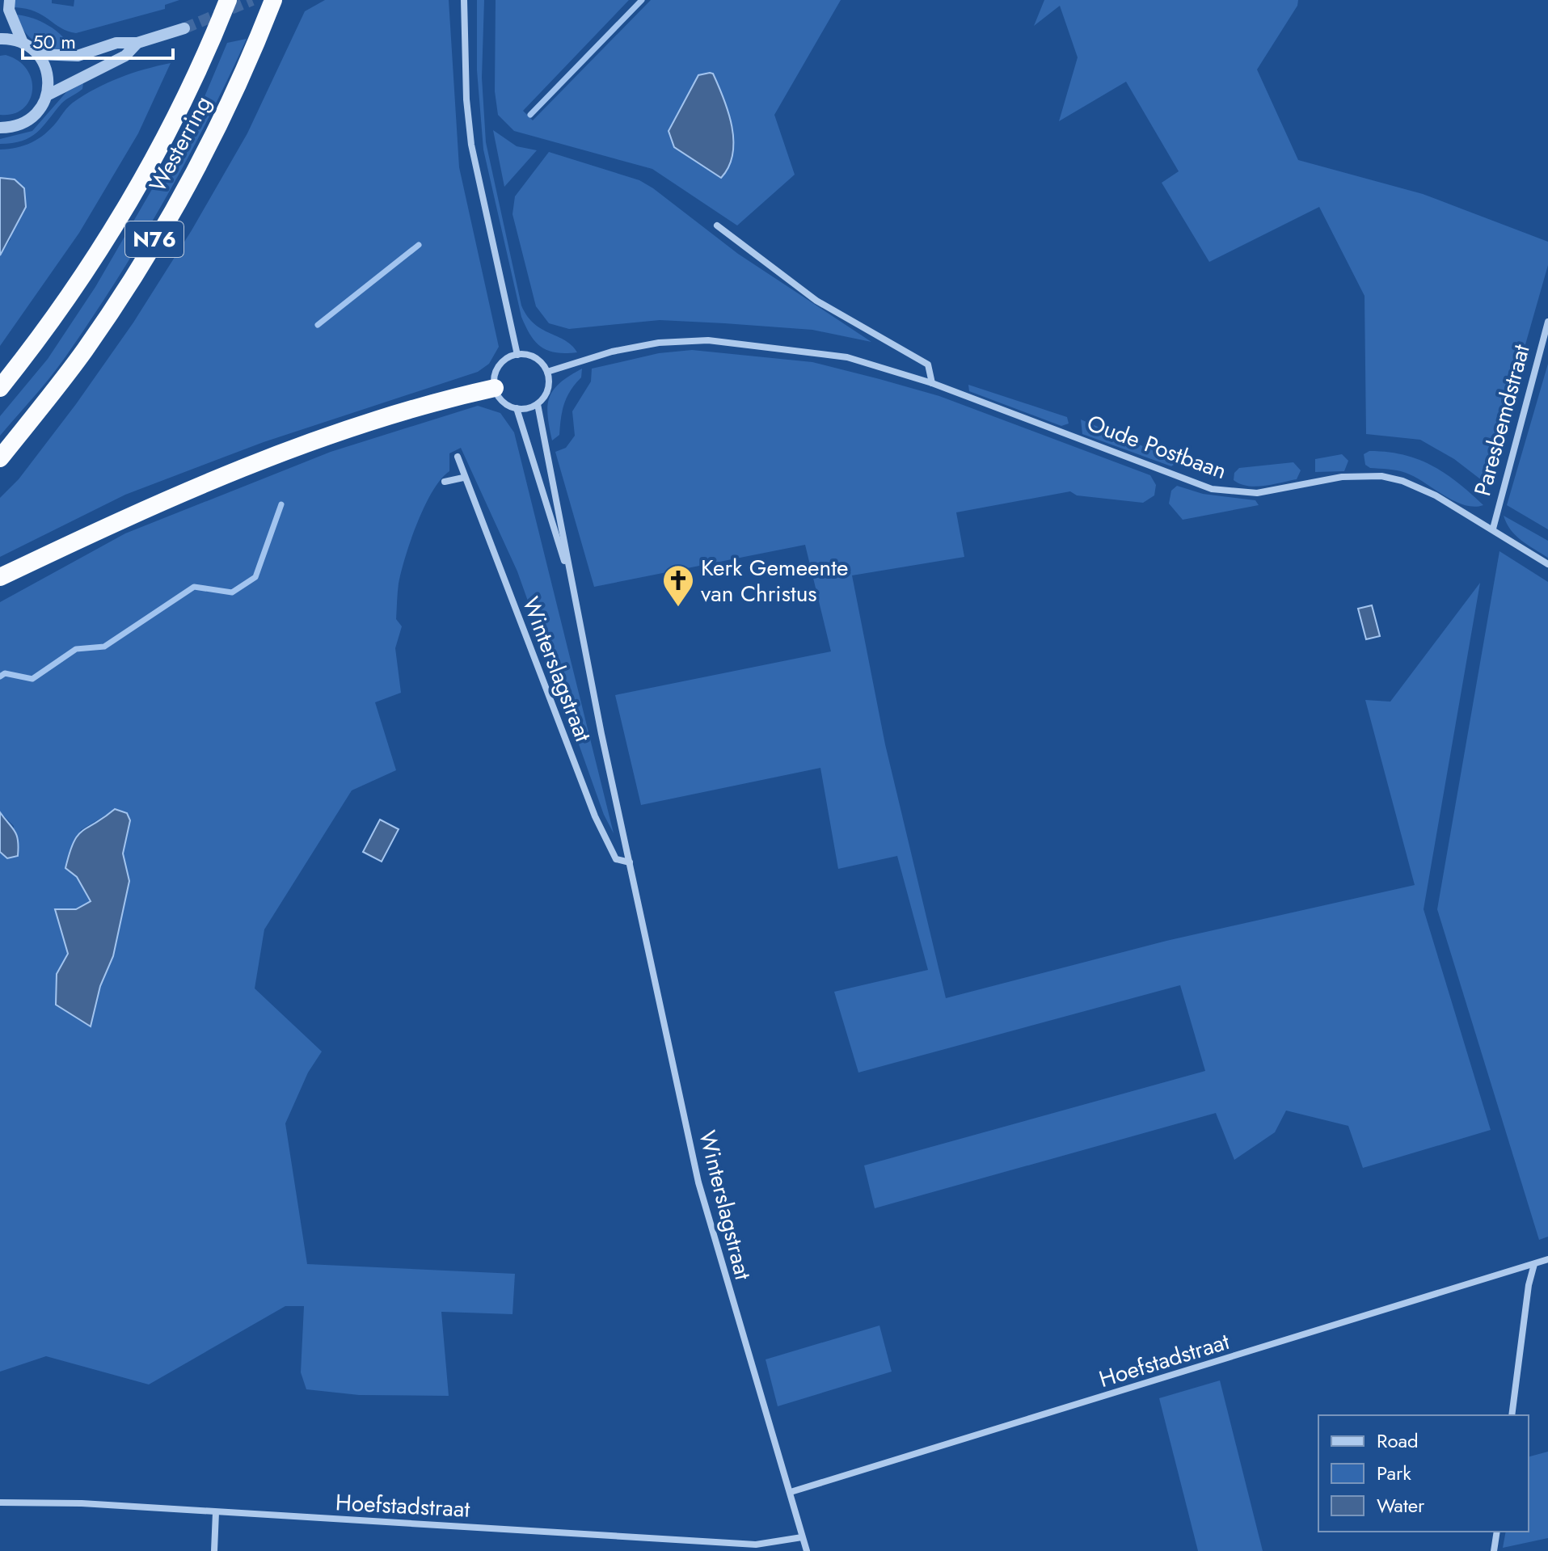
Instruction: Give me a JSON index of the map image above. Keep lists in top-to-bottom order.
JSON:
{
  "streets": {
    "highway": ["Westerring", "N76"],
    "street": [
      "Paresbemdstraat",
      "Oude Postbaan",
      "Winterslagstraat",
      "Hoefstadstraat"
    ]
  },
  "crossings": [
    ["Paresbemdstraat", "Oude Postbaan"],
    ["Oude Postbaan", "Winterslagstraat"],
    ["Winterslagstraat", "Hoefstadstraat"]
  ],
  "places": {
    "church": ["Kerk Gemeente van Christus"]
  },
  "legend": ["Road", "Park", "Water"],
  "scale_bar": "50 m"
}
